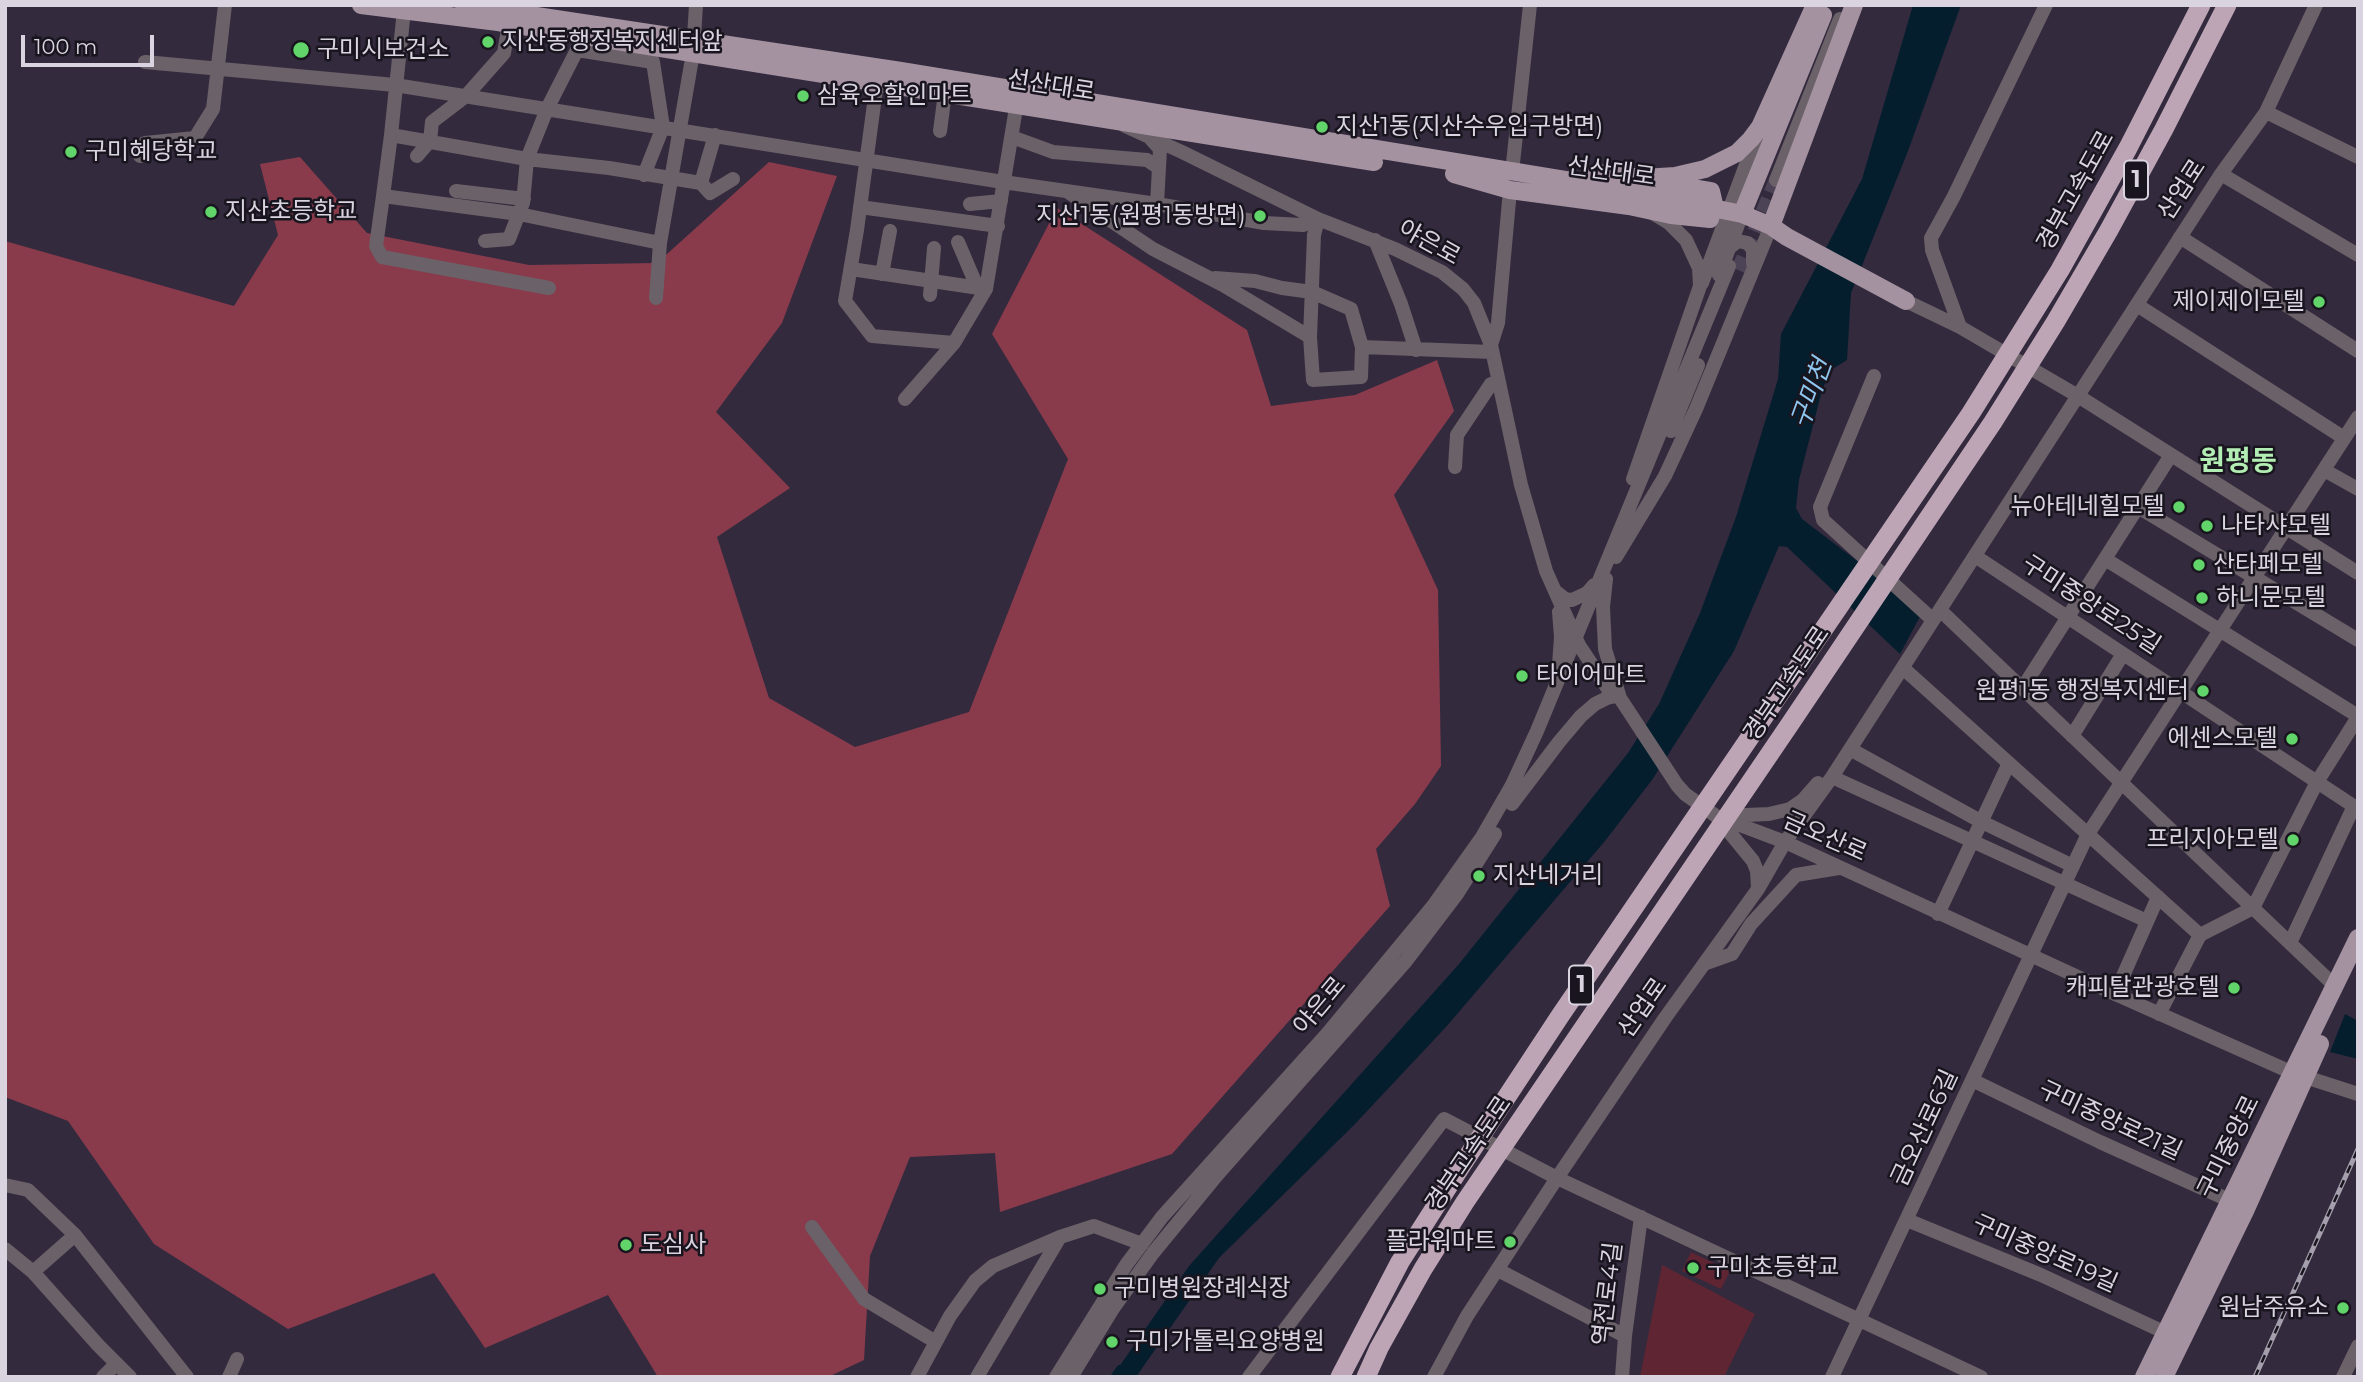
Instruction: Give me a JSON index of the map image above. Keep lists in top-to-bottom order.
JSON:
{
  "streets": {
    "highway": ["1", "경부고속도로"],
    "main road": ["선산대로", "구미중앙로"],
    "street": [
      "산업로",
      "야은로",
      "구미중앙로25길",
      "금오산로",
      "구미중앙로21길",
      "금오산로6길",
      "구미중앙로19길",
      "역전로4길"
    ]
  },
  "crossings": [
    ["선산대로", "야은로"],
    ["산업로", "구미중앙로25길"],
    ["산업로", "금오산로"],
    ["야은로", "금오산로"],
    ["구미중앙로25길", "금오산로6길"],
    ["금오산로", "금오산로6길"],
    ["금오산로", "구미중앙로"],
    ["구미중앙로21길", "금오산로6길"],
    ["구미중앙로21길", "구미중앙로"],
    ["금오산로6길", "구미중앙로19길"],
    ["구미중앙로", "구미중앙로19길"]
  ],
  "districts": ["원평동"],
  "water": ["구미천"],
  "places": [
    "지산동행정복지센터앞",
    "구미시보건소",
    "삼육오할인마트",
    "지산1동(지산수우입구방면)",
    "구미혜당학교",
    "지산초등학교",
    "지산1동(원평1동방면)",
    "제이제이모텔",
    "뉴아테네힐모텔",
    "나타샤모텔",
    "산타페모텔",
    "하니문모텔",
    "타이어마트",
    "원평1동 행정복지센터",
    "에센스모텔",
    "프리지아모텔",
    "지산네거리",
    "캐피탈관광호텔",
    "플라워마트",
    "도심사",
    "구미초등학교",
    "구미병원장례식장",
    "원남주유소",
    "구미가톨릭요양병원"
  ],
  "scale_bar": "100 m"
}
